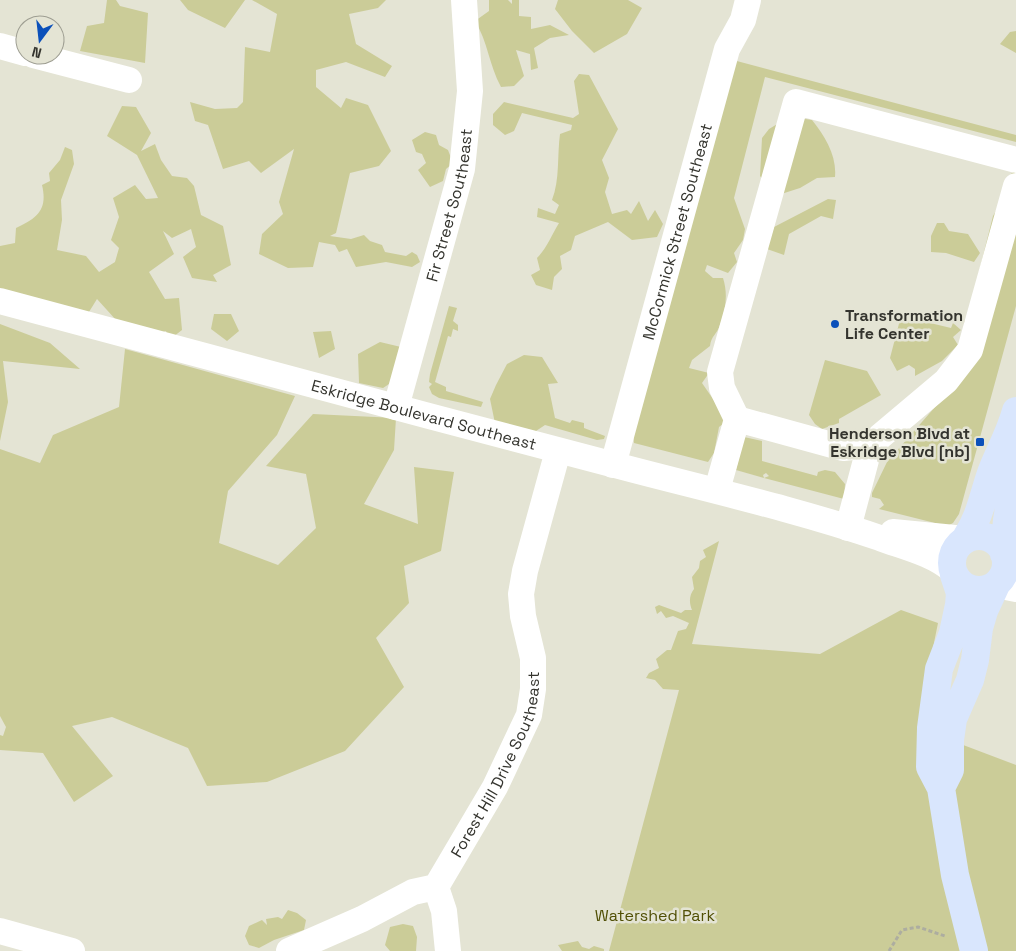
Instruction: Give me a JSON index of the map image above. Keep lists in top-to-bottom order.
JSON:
{
  "streets": {
    "street": [
      "Fir Street Southeast",
      "McCormick Street Southeast",
      "Eskridge Boulevard Southeast",
      "Forest Hill Drive Southeast"
    ]
  },
  "crossings": [
    ["Fir Street Southeast", "Eskridge Boulevard Southeast"],
    ["McCormick Street Southeast", "Eskridge Boulevard Southeast"],
    ["Eskridge Boulevard Southeast", "Forest Hill Drive Southeast"]
  ],
  "parks": ["Watershed Park"],
  "places": {
    "other": ["Transformation Life Center"],
    "transit": ["Henderson Blvd at Eskridge Blvd [nb]"]
  },
  "north": "bottom"
}
